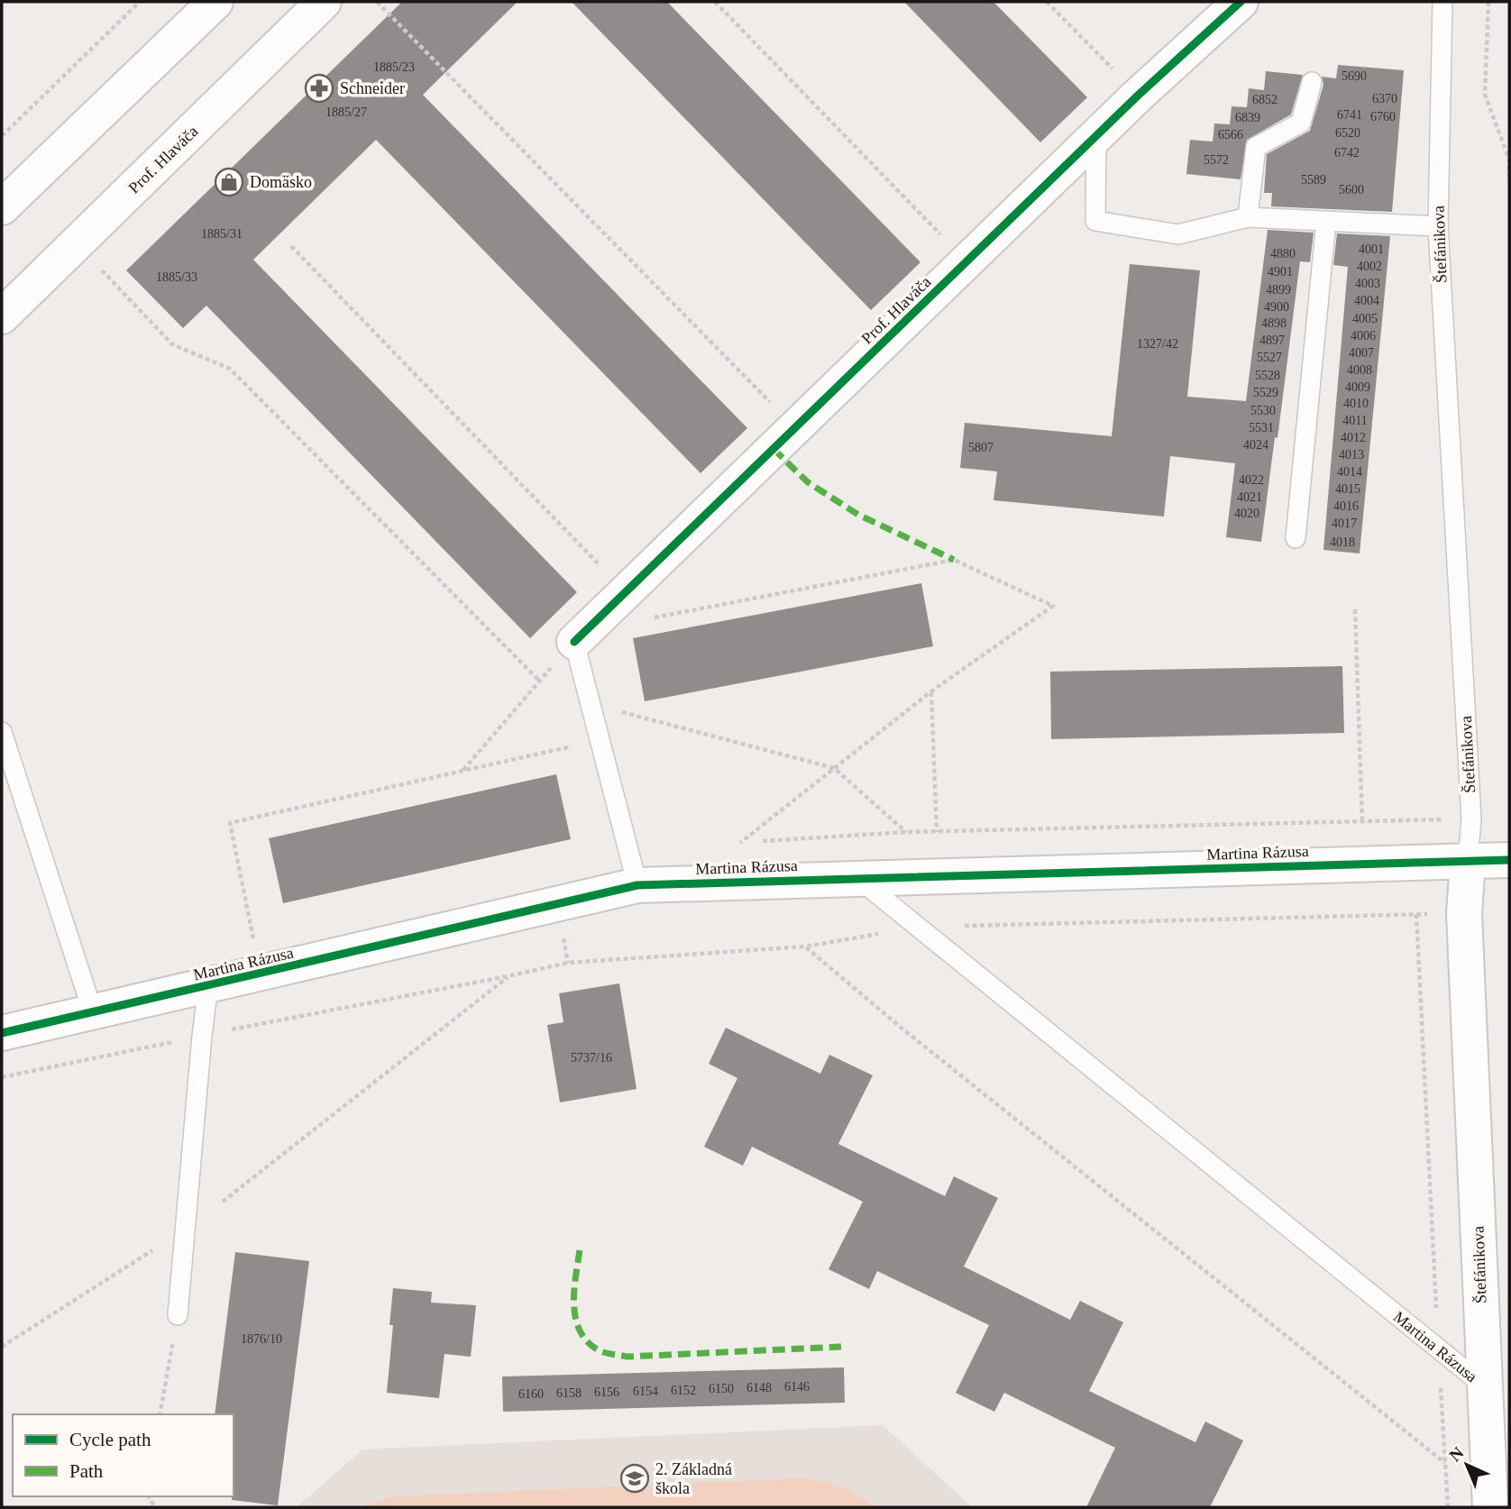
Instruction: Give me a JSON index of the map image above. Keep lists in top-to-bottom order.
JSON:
{
  "streets": {
    "street": ["Prof. Hlaváča", "Štefánikova", "Martina Rázusa"]
  },
  "crossings": [
    ["Štefánikova", "Martina Rázusa"]
  ],
  "places": {
    "pharmacy": ["Schneider"],
    "shop": ["Domäsko"],
    "school or university": ["2. Základná škola"]
  },
  "house_numbers": [
    "1885/23",
    "5690",
    "6370",
    "6852",
    "1885/27",
    "6741",
    "6760",
    "6839",
    "6520",
    "6566",
    "6742",
    "5572",
    "5589",
    "5600",
    "1885/31",
    "4001",
    "4880",
    "4002",
    "4901",
    "1885/33",
    "4003",
    "4899",
    "4004",
    "4900",
    "4005",
    "4898",
    "4006",
    "4897",
    "1327/42",
    "4007",
    "5527",
    "4008",
    "5528",
    "4009",
    "5529",
    "4010",
    "5530",
    "4011",
    "5531",
    "4012",
    "4024",
    "5807",
    "4013",
    "4014",
    "4022",
    "4015",
    "4021",
    "4016",
    "4020",
    "4017",
    "4018",
    "5737/16",
    "1876/10",
    "6146",
    "6148",
    "6150",
    "6152",
    "6154",
    "6156",
    "6158",
    "6160"
  ],
  "legend": ["Cycle path", "Path"],
  "north": "top left"
}
